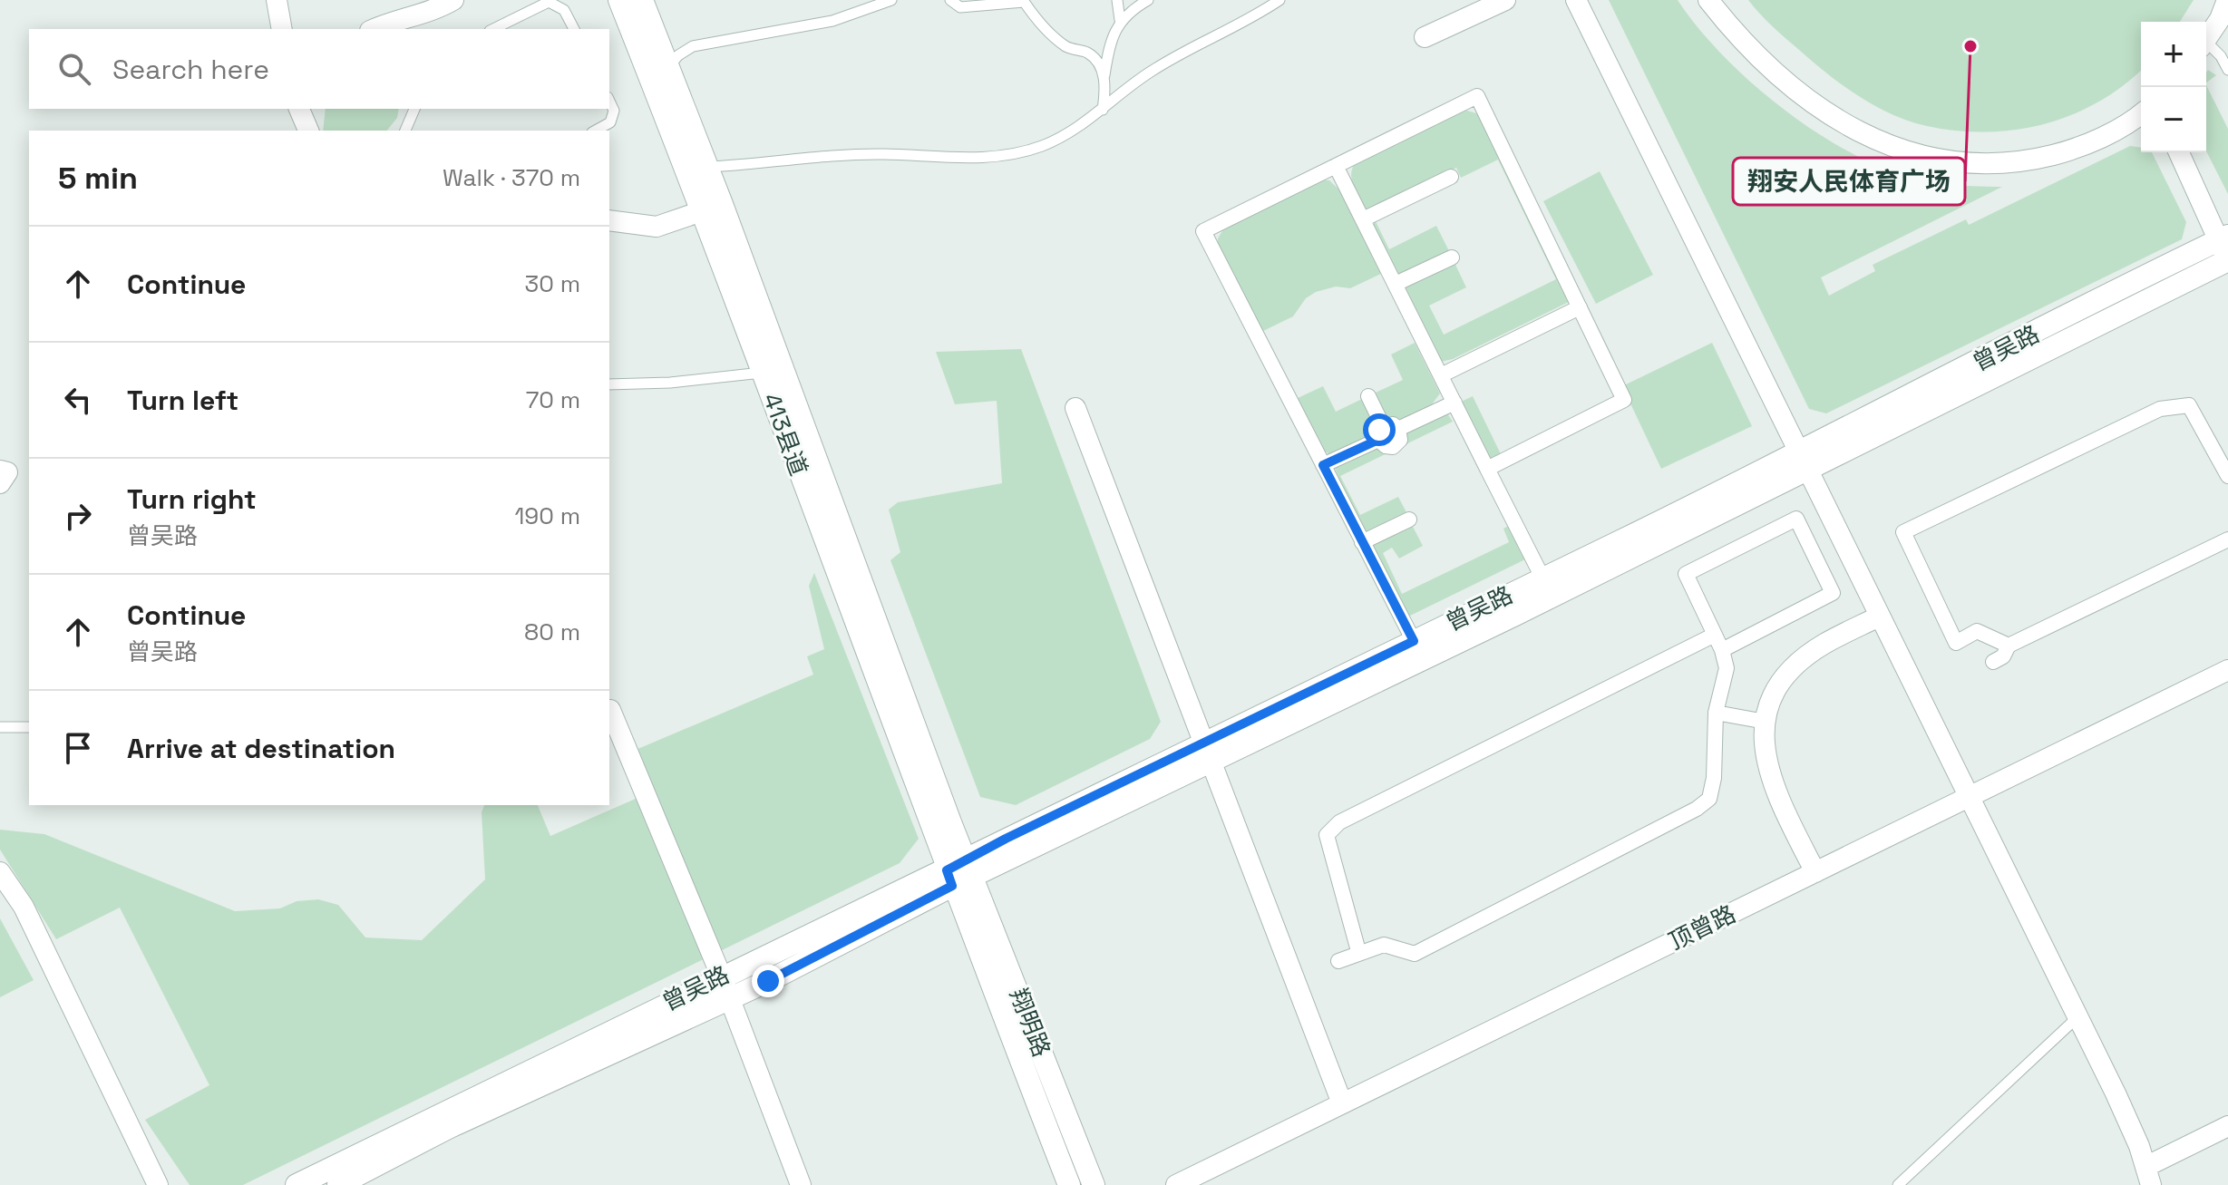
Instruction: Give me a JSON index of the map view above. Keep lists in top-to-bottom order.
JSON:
{
  "streets": {
    "street": [
      "曾吴路",
      "413县道",
      "顶曾路",
      "翔明路"
    ]
  },
  "crossings": [
    ["曾吴路", "413县道"],
    ["曾吴路", "翔明路"],
    ["413县道", "翔明路"]
  ],
  "places": ["翔安人民体育广场"],
  "page": {
    "map_buttons": ["+", "−"],
    "search": "Search here",
    "heading": ["5 min", "Walk · 370 m"],
    "list": [
      ["Continue", "30 m"],
      ["Turn left", "70 m"],
      ["Turn right", "曾吴路", "190 m"],
      ["Continue", "曾吴路", "80 m"],
      "Arrive at destination"
    ]
  }
}
